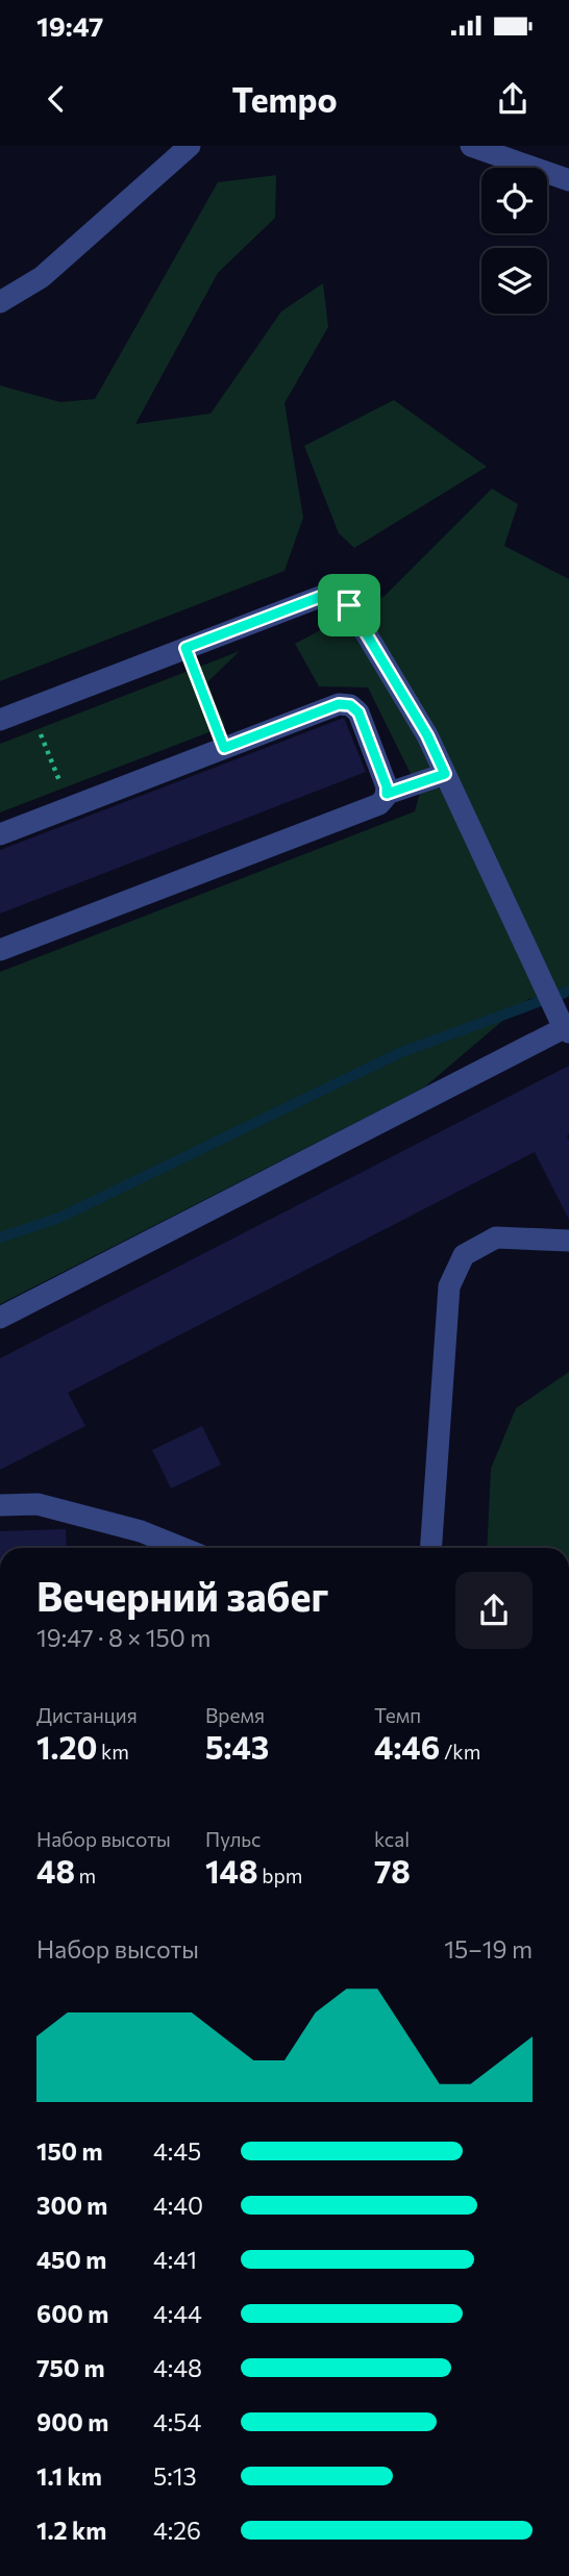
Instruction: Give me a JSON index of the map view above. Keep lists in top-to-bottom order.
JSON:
{
  "page": {
    "status": "19:47",
    "header": "Tempo",
    "heading": ["Вечерний забег", "19:47 · 8 × 150 m"],
    "stats": [
      ["Дистанция", "1.20 km"],
      ["Время", "5:43"],
      ["Темп", "4:46 /km"],
      ["Набор высоты", "48 m"],
      ["Пульс", "148 bpm"],
      ["kcal", "78"]
    ],
    "chart": ["Набор высоты", "15–19 m"],
    "list": [
      {
        "name": "150 m",
        "note": "4:45"
      },
      {
        "name": "300 m",
        "note": "4:40"
      },
      {
        "name": "450 m",
        "note": "4:41"
      },
      {
        "name": "600 m",
        "note": "4:44"
      },
      {
        "name": "750 m",
        "note": "4:48"
      },
      {
        "name": "900 m",
        "note": "4:54"
      },
      {
        "name": "1.1 km",
        "note": "5:13"
      },
      {
        "name": "1.2 km",
        "note": "4:26"
      }
    ]
  }
}
